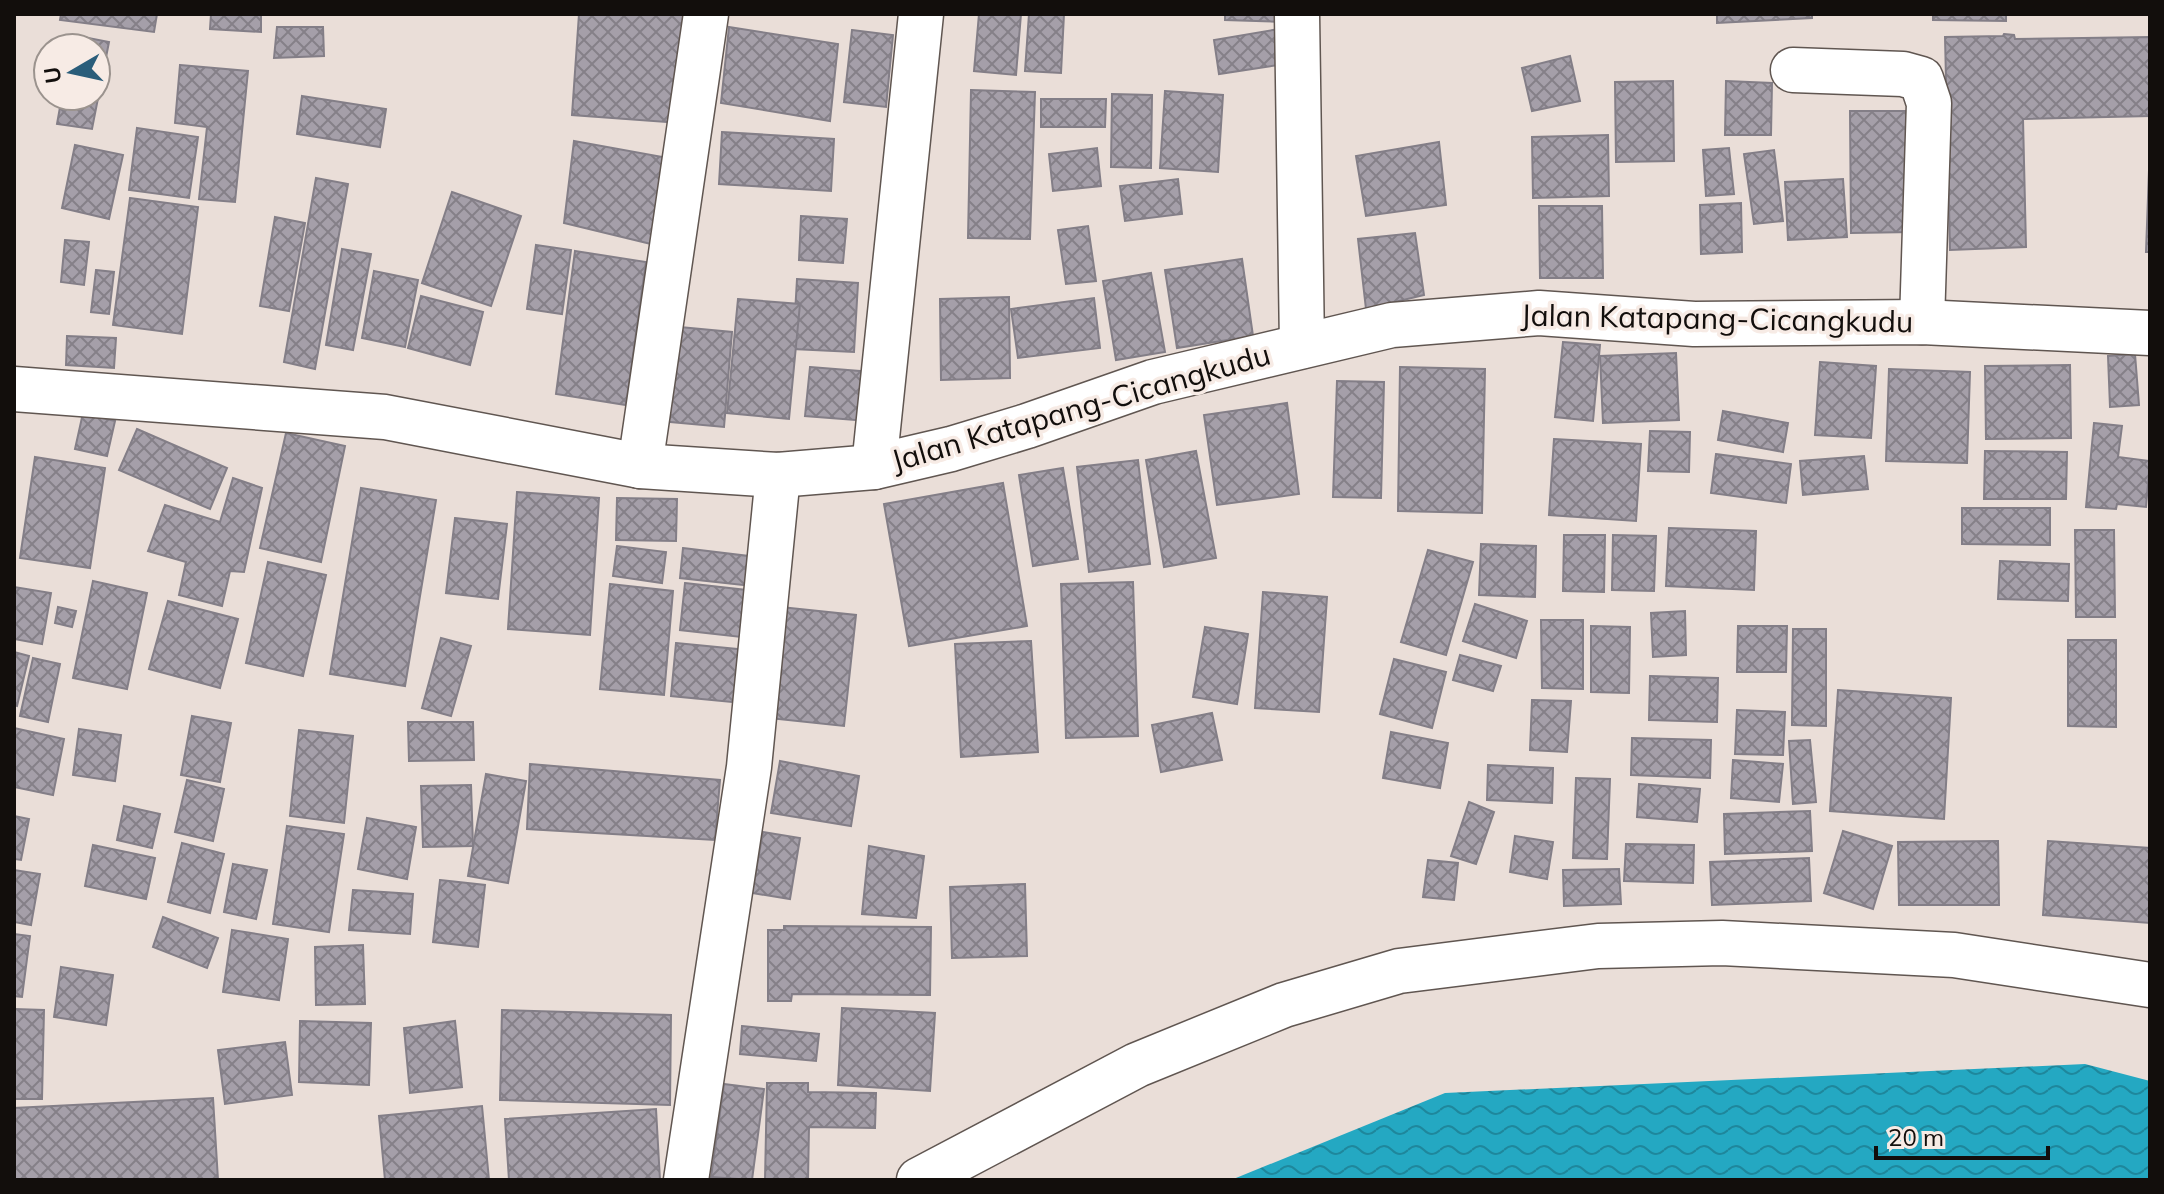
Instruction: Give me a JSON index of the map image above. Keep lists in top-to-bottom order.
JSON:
{
  "streets": {
    "street": ["Jalan Katapang-Cicangkudu"]
  },
  "scale_bar": "20 m",
  "north": "left"
}
